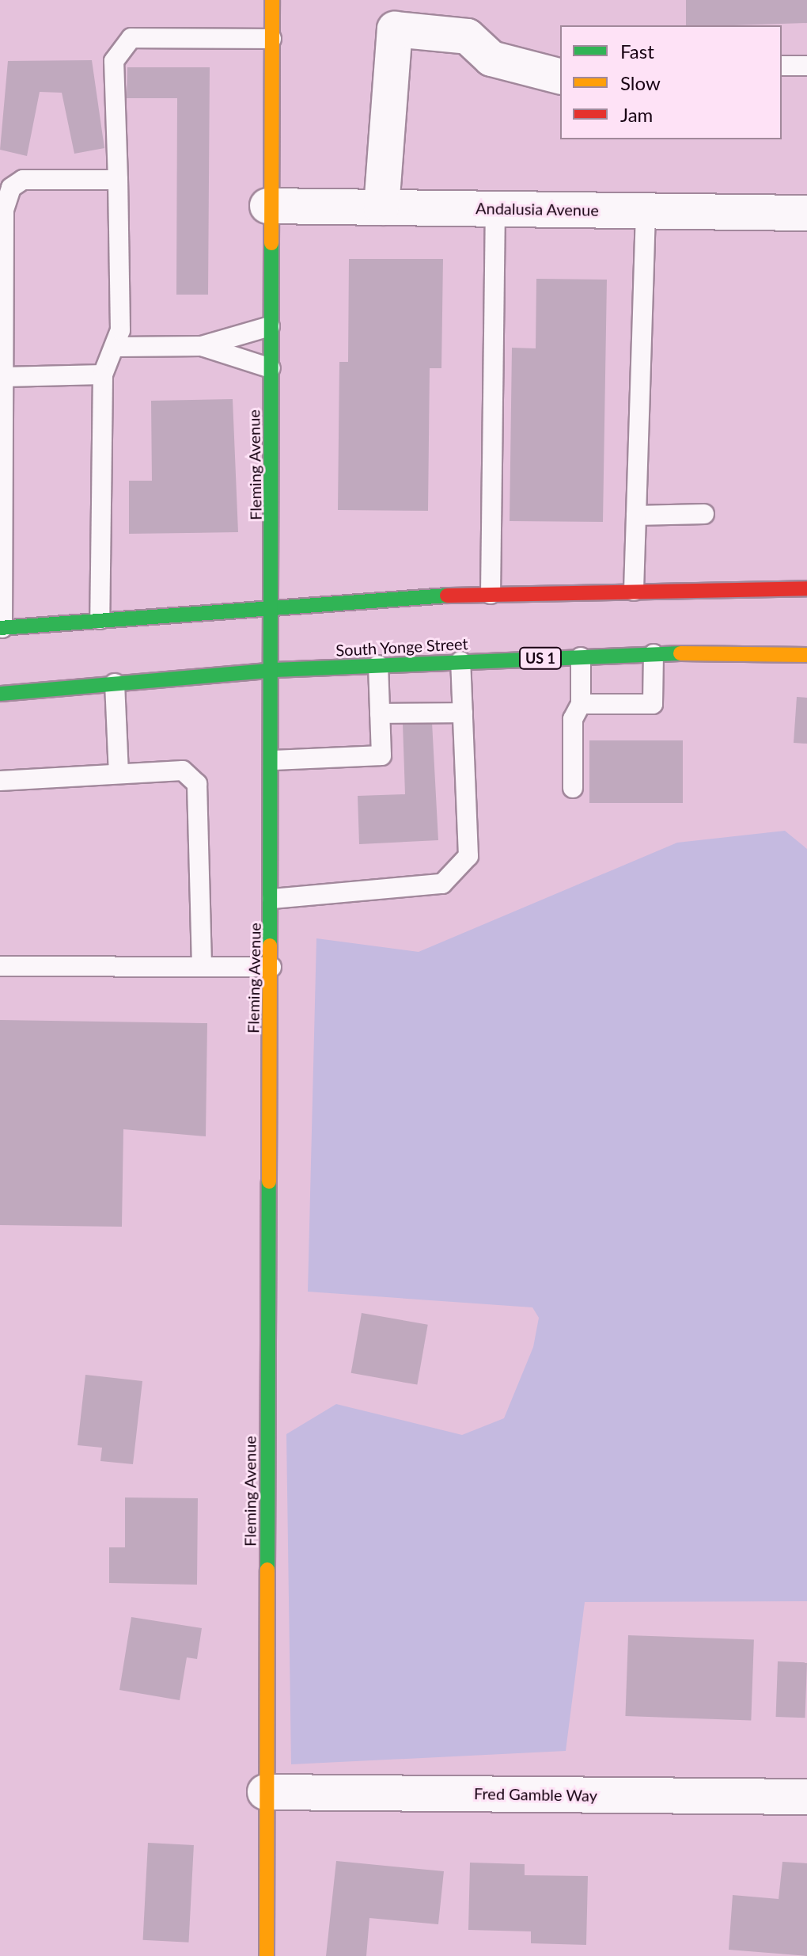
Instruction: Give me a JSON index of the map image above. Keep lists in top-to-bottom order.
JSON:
{
  "streets": {
    "street": [
      "Andalusia Avenue",
      "Fleming Avenue",
      "South Yonge Street",
      "US 1",
      "Fred Gamble Way"
    ]
  },
  "crossings": [
    ["Andalusia Avenue", "Fleming Avenue"],
    ["Fleming Avenue", "South Yonge Street"],
    ["Fleming Avenue", "Fred Gamble Way"]
  ],
  "legend": ["Fast", "Slow", "Jam"]
}
